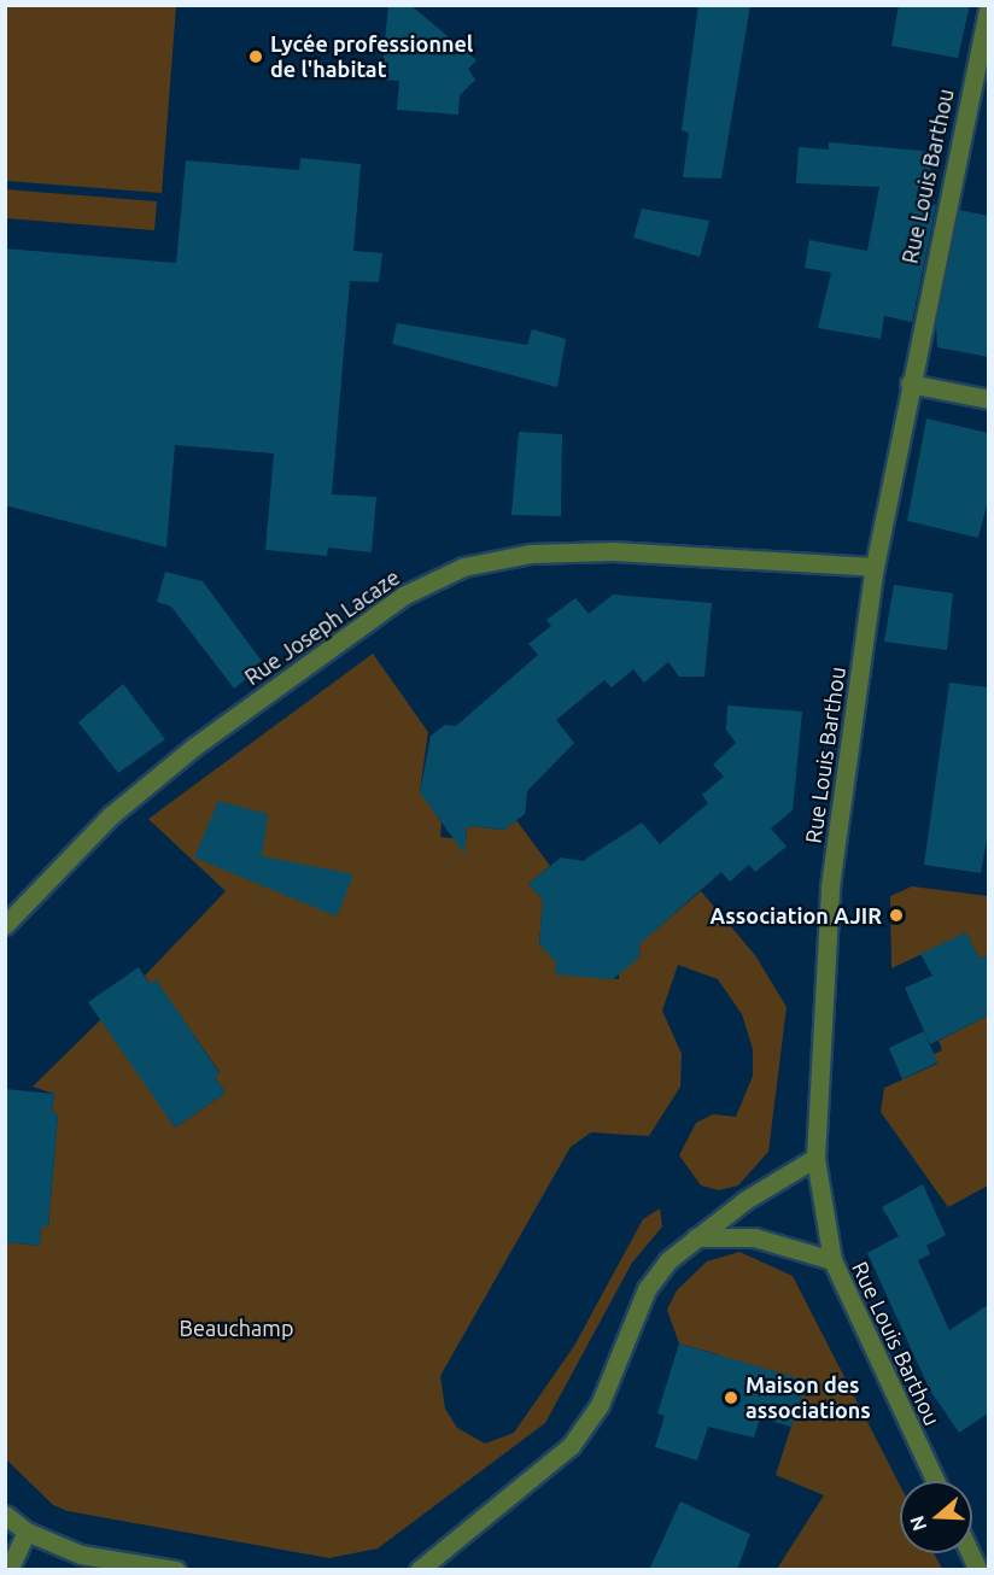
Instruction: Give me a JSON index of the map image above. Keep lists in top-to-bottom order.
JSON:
{
  "streets": {
    "street": ["Rue Louis Barthou", "Rue Joseph Lacaze"]
  },
  "crossings": [
    ["Rue Louis Barthou", "Rue Joseph Lacaze"]
  ],
  "parks": ["Beauchamp"],
  "places": ["Lycée professionnel de l'habitat", "Association AJIR", "Maison des associations"],
  "north": "left"
}
